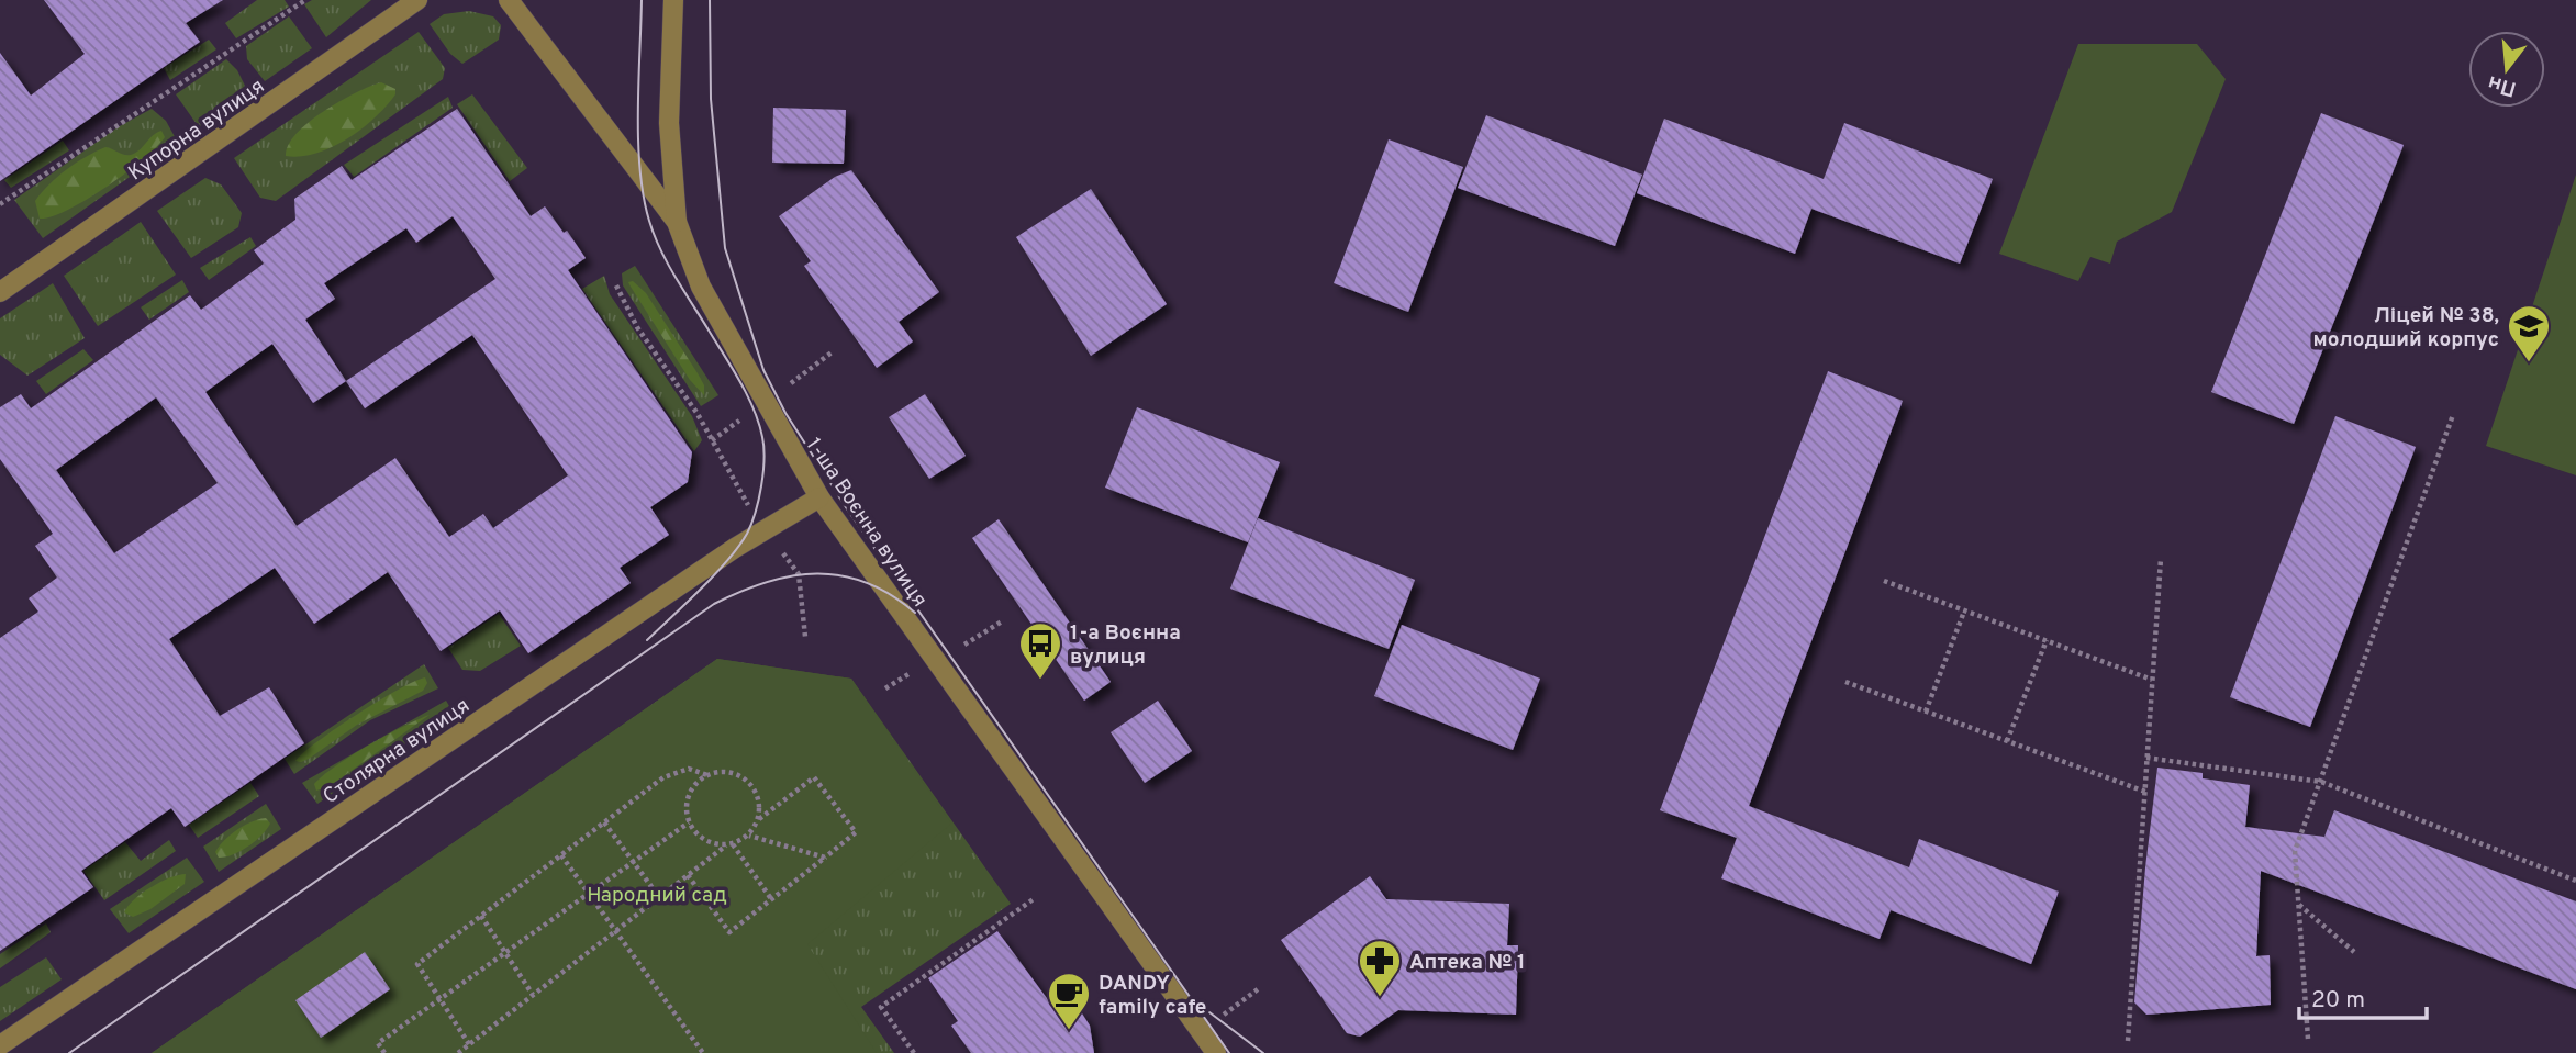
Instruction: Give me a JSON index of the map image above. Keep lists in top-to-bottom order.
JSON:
{
  "streets": {
    "street": ["Купорна вулиця", "1-ша Воєнна вулиця", "Столярна вулиця"]
  },
  "crossings": [
    ["1-ша Воєнна вулиця", "Столярна вулиця"]
  ],
  "parks": ["Народний сад"],
  "places": {
    "school or university": ["Ліцей № 38, молодший корпус"],
    "bus stop": ["1-а Воєнна вулиця"],
    "pharmacy": ["Аптека № 1"],
    "cafe": ["DANDY family cafe"]
  },
  "scale_bar": "20 m",
  "north": "bottom"
}
